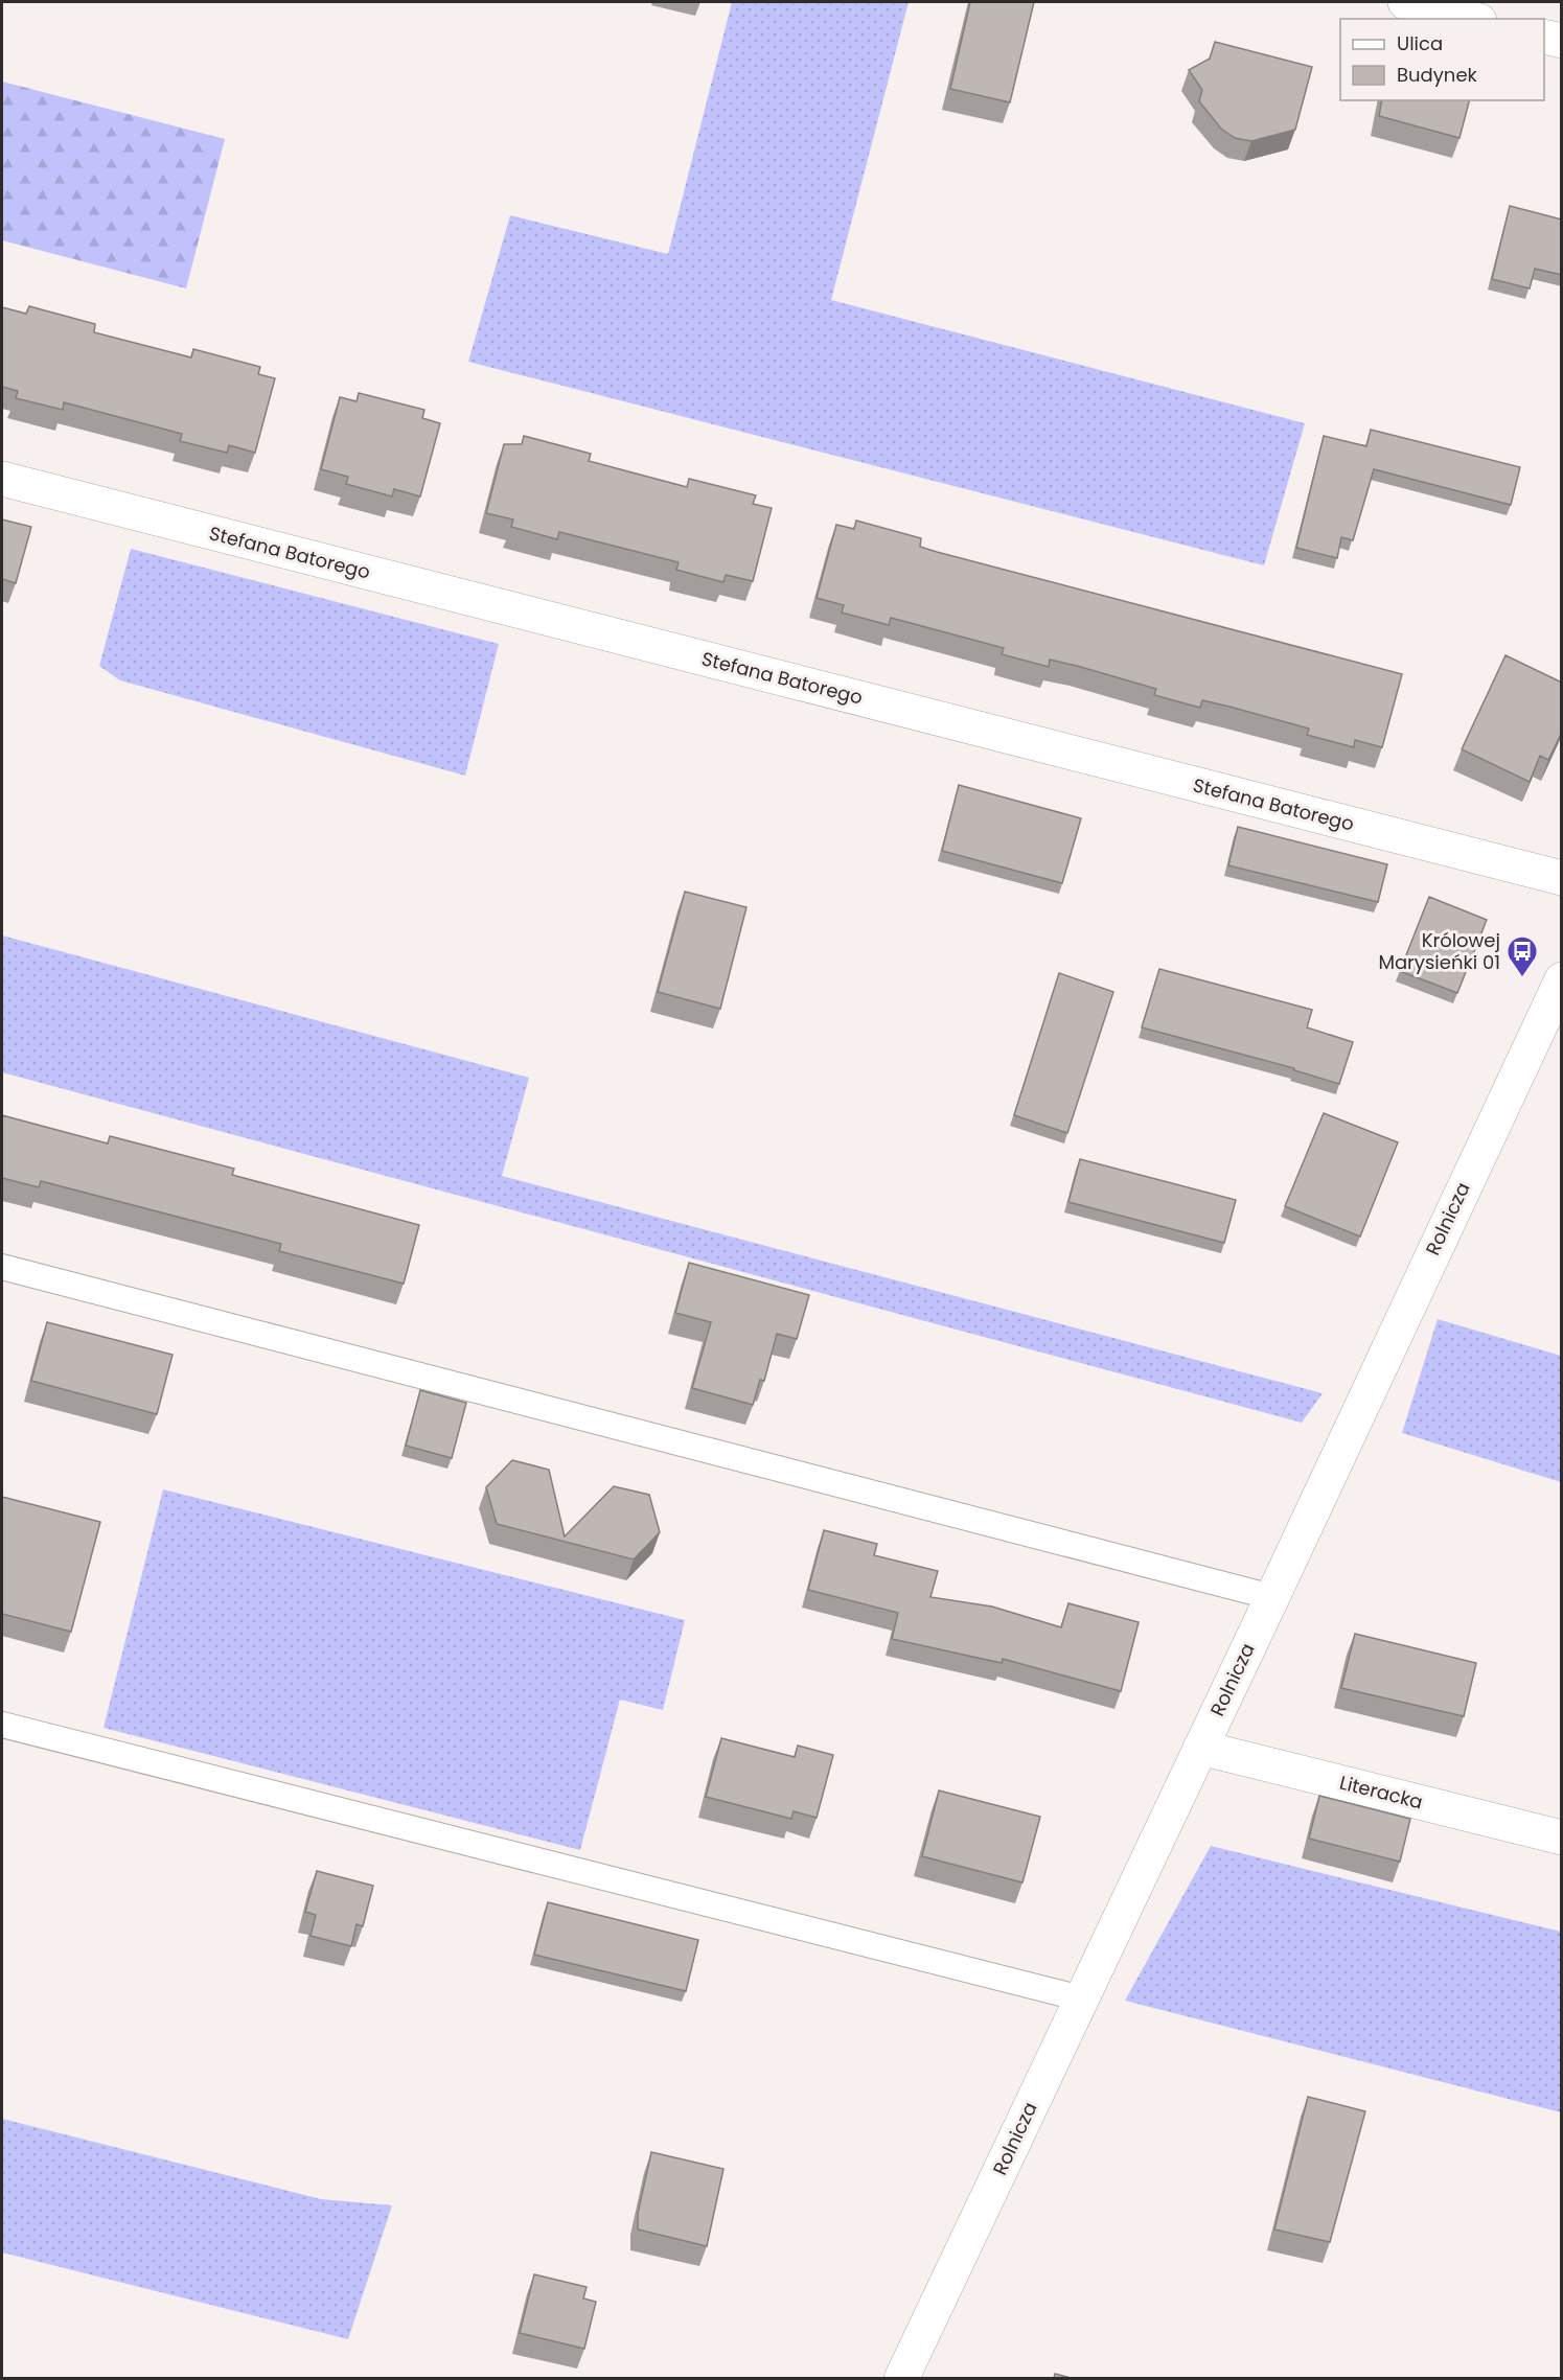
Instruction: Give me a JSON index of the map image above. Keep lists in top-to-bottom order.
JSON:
{
  "streets": {
    "street": ["Stefana Batorego", "Rolnicza", "Literacka"]
  },
  "crossings": [
    ["Rolnicza", "Literacka"]
  ],
  "places": {
    "bus stop": ["Królowej Marysieńki 01"]
  },
  "legend": ["Ulica", "Budynek"]
}
